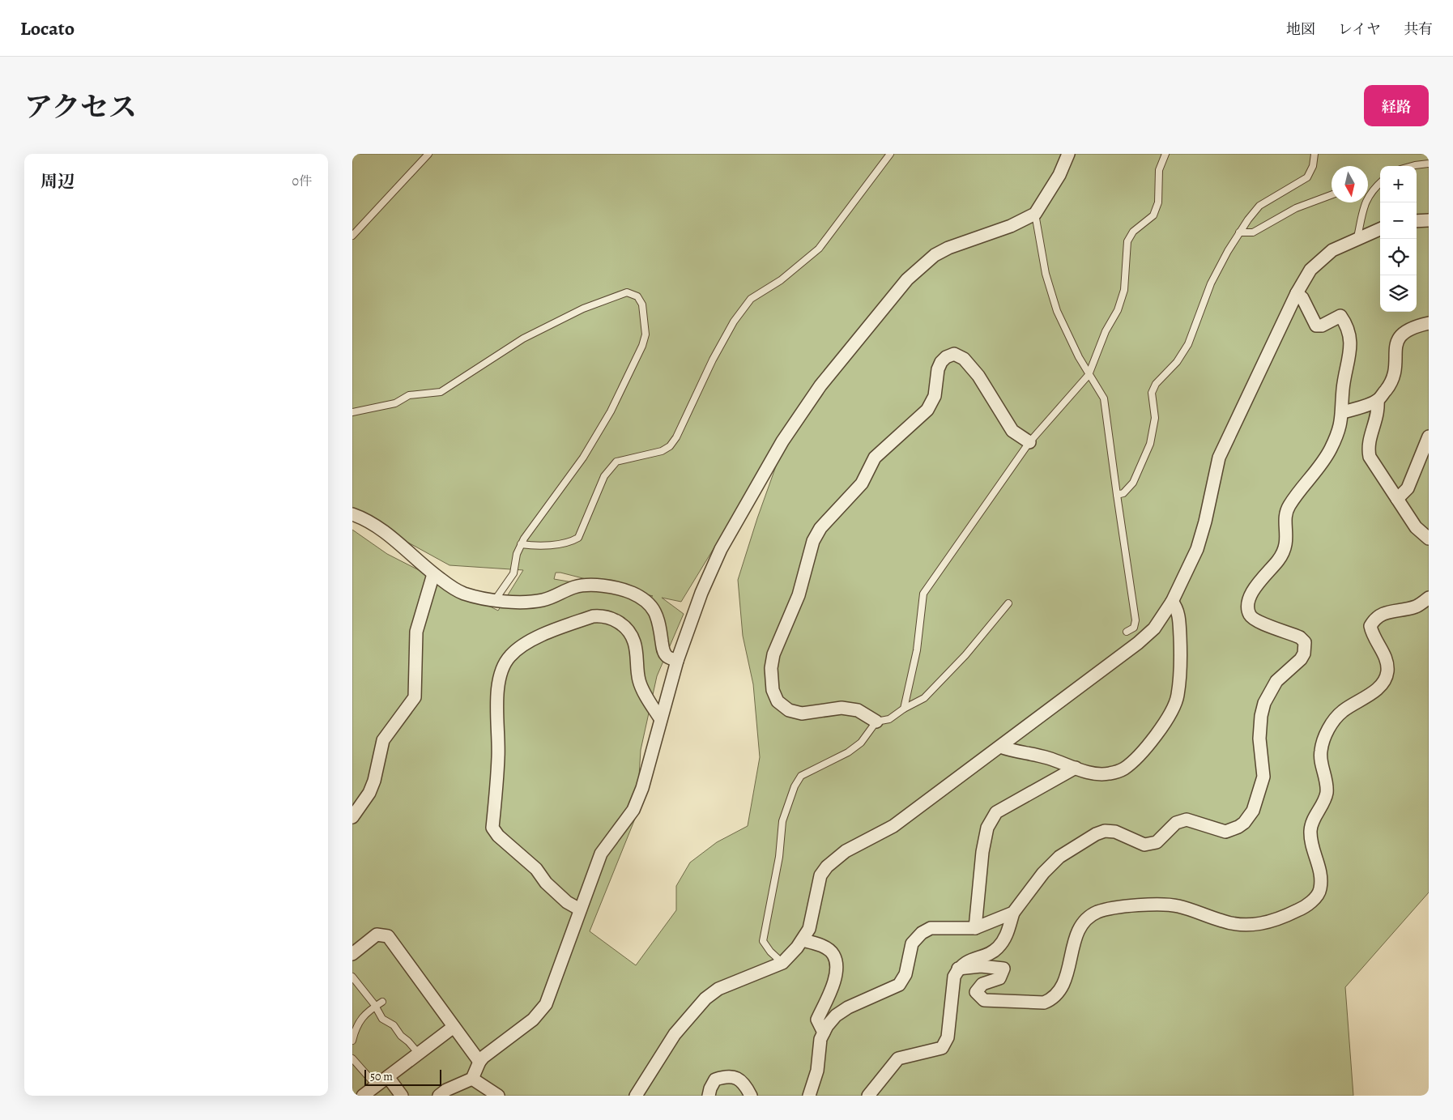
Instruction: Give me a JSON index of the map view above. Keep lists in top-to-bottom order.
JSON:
{
  "scale_bar": "50 m",
  "north": "bottom",
  "page": {
    "header": "Locato",
    "nav": ["地図", "レイヤ", "共有"],
    "title": "アクセス",
    "buttons": "経路",
    "heading": ["周辺", "0件"],
    "map_buttons": ["+", "−"],
    "scale": "50 m"
  }
}
